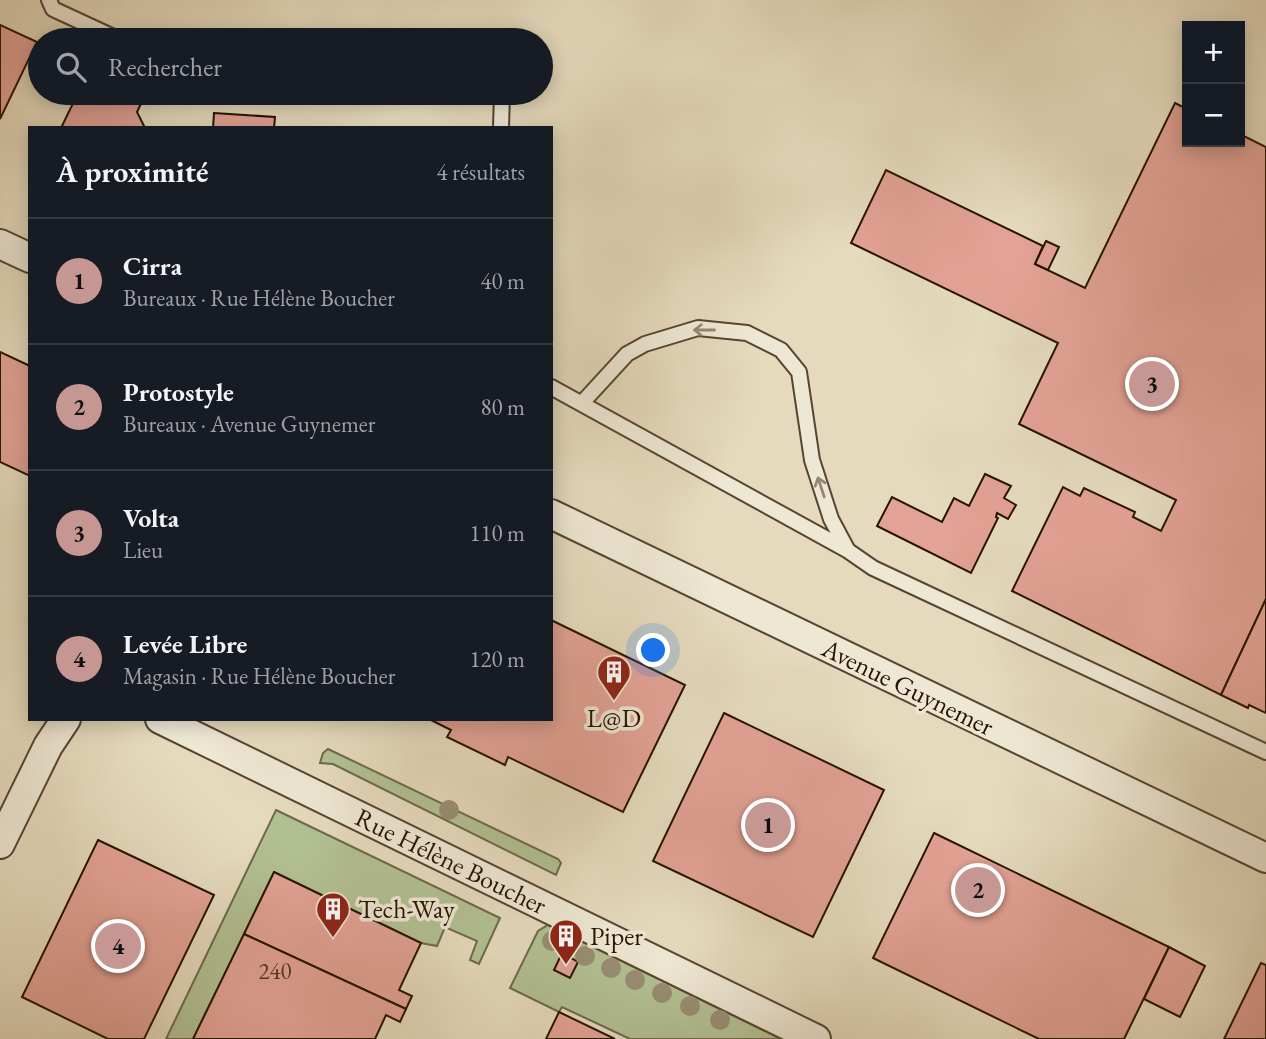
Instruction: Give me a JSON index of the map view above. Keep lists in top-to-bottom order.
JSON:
{
  "streets": {
    "street": ["Avenue Guynemer", "Rue Hélène Boucher"]
  },
  "places": {
    "building": ["L@D", "Tech-Way", "Piper"]
  },
  "house_numbers": ["240"],
  "page": {
    "map_buttons": ["+", "−"],
    "search": "Rechercher",
    "heading": ["À proximité", "4 résultats"],
    "list": [
      {
        "mark": "1",
        "name": "Cirra",
        "note": "Bureaux · Rue Hélène Boucher",
        "value": "40 m"
      },
      {
        "mark": "2",
        "name": "Protostyle",
        "note": "Bureaux · Avenue Guynemer",
        "value": "80 m"
      },
      {
        "mark": "3",
        "name": "Volta",
        "note": "Lieu",
        "value": "110 m"
      },
      {
        "mark": "4",
        "name": "Levée Libre",
        "note": "Magasin · Rue Hélène Boucher",
        "value": "120 m"
      }
    ],
    "pins": [
      "3",
      "1",
      "2",
      "4"
    ]
  }
}
